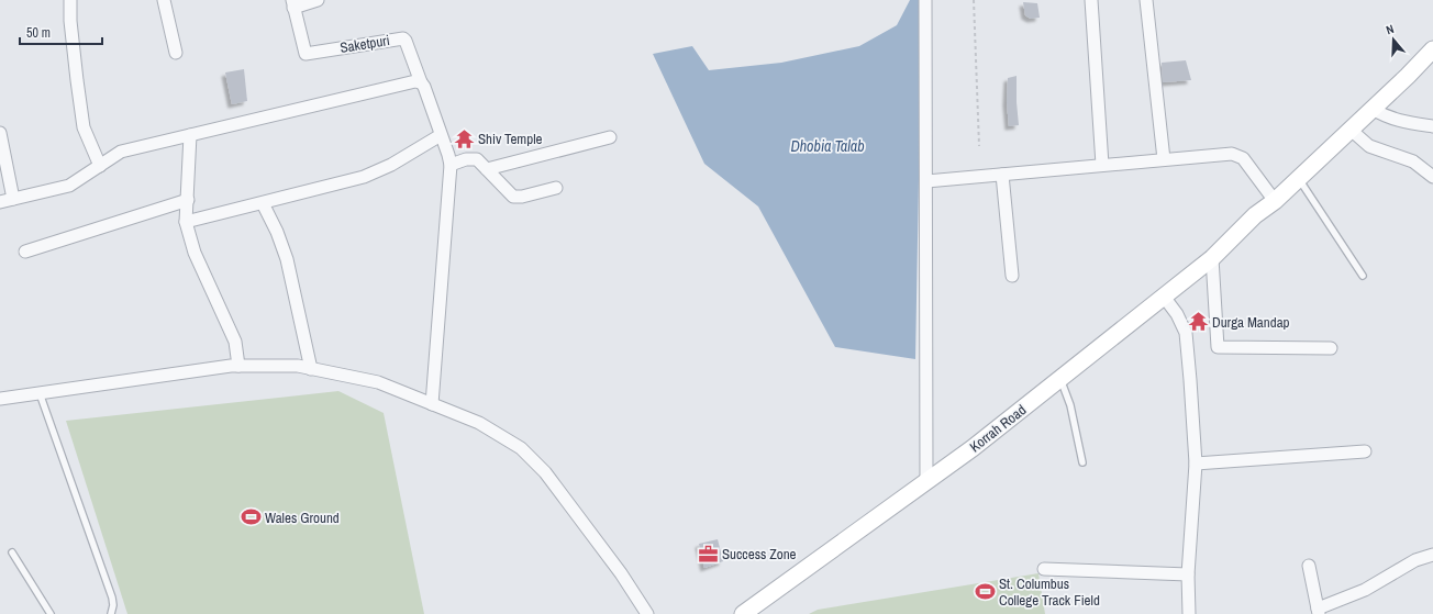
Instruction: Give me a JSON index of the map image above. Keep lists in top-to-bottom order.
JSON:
{
  "streets": {
    "main road": ["Korrah Road"],
    "street": ["Saketpuri"]
  },
  "water": ["Dhobia Talab"],
  "places": {
    "temple": ["Shiv Temple", "Durga Mandap"],
    "sports": ["Wales Ground", "St. Columbus College Track Field"],
    "office": ["Success Zone"]
  },
  "scale_bar": "50 m",
  "north": "top"
}
